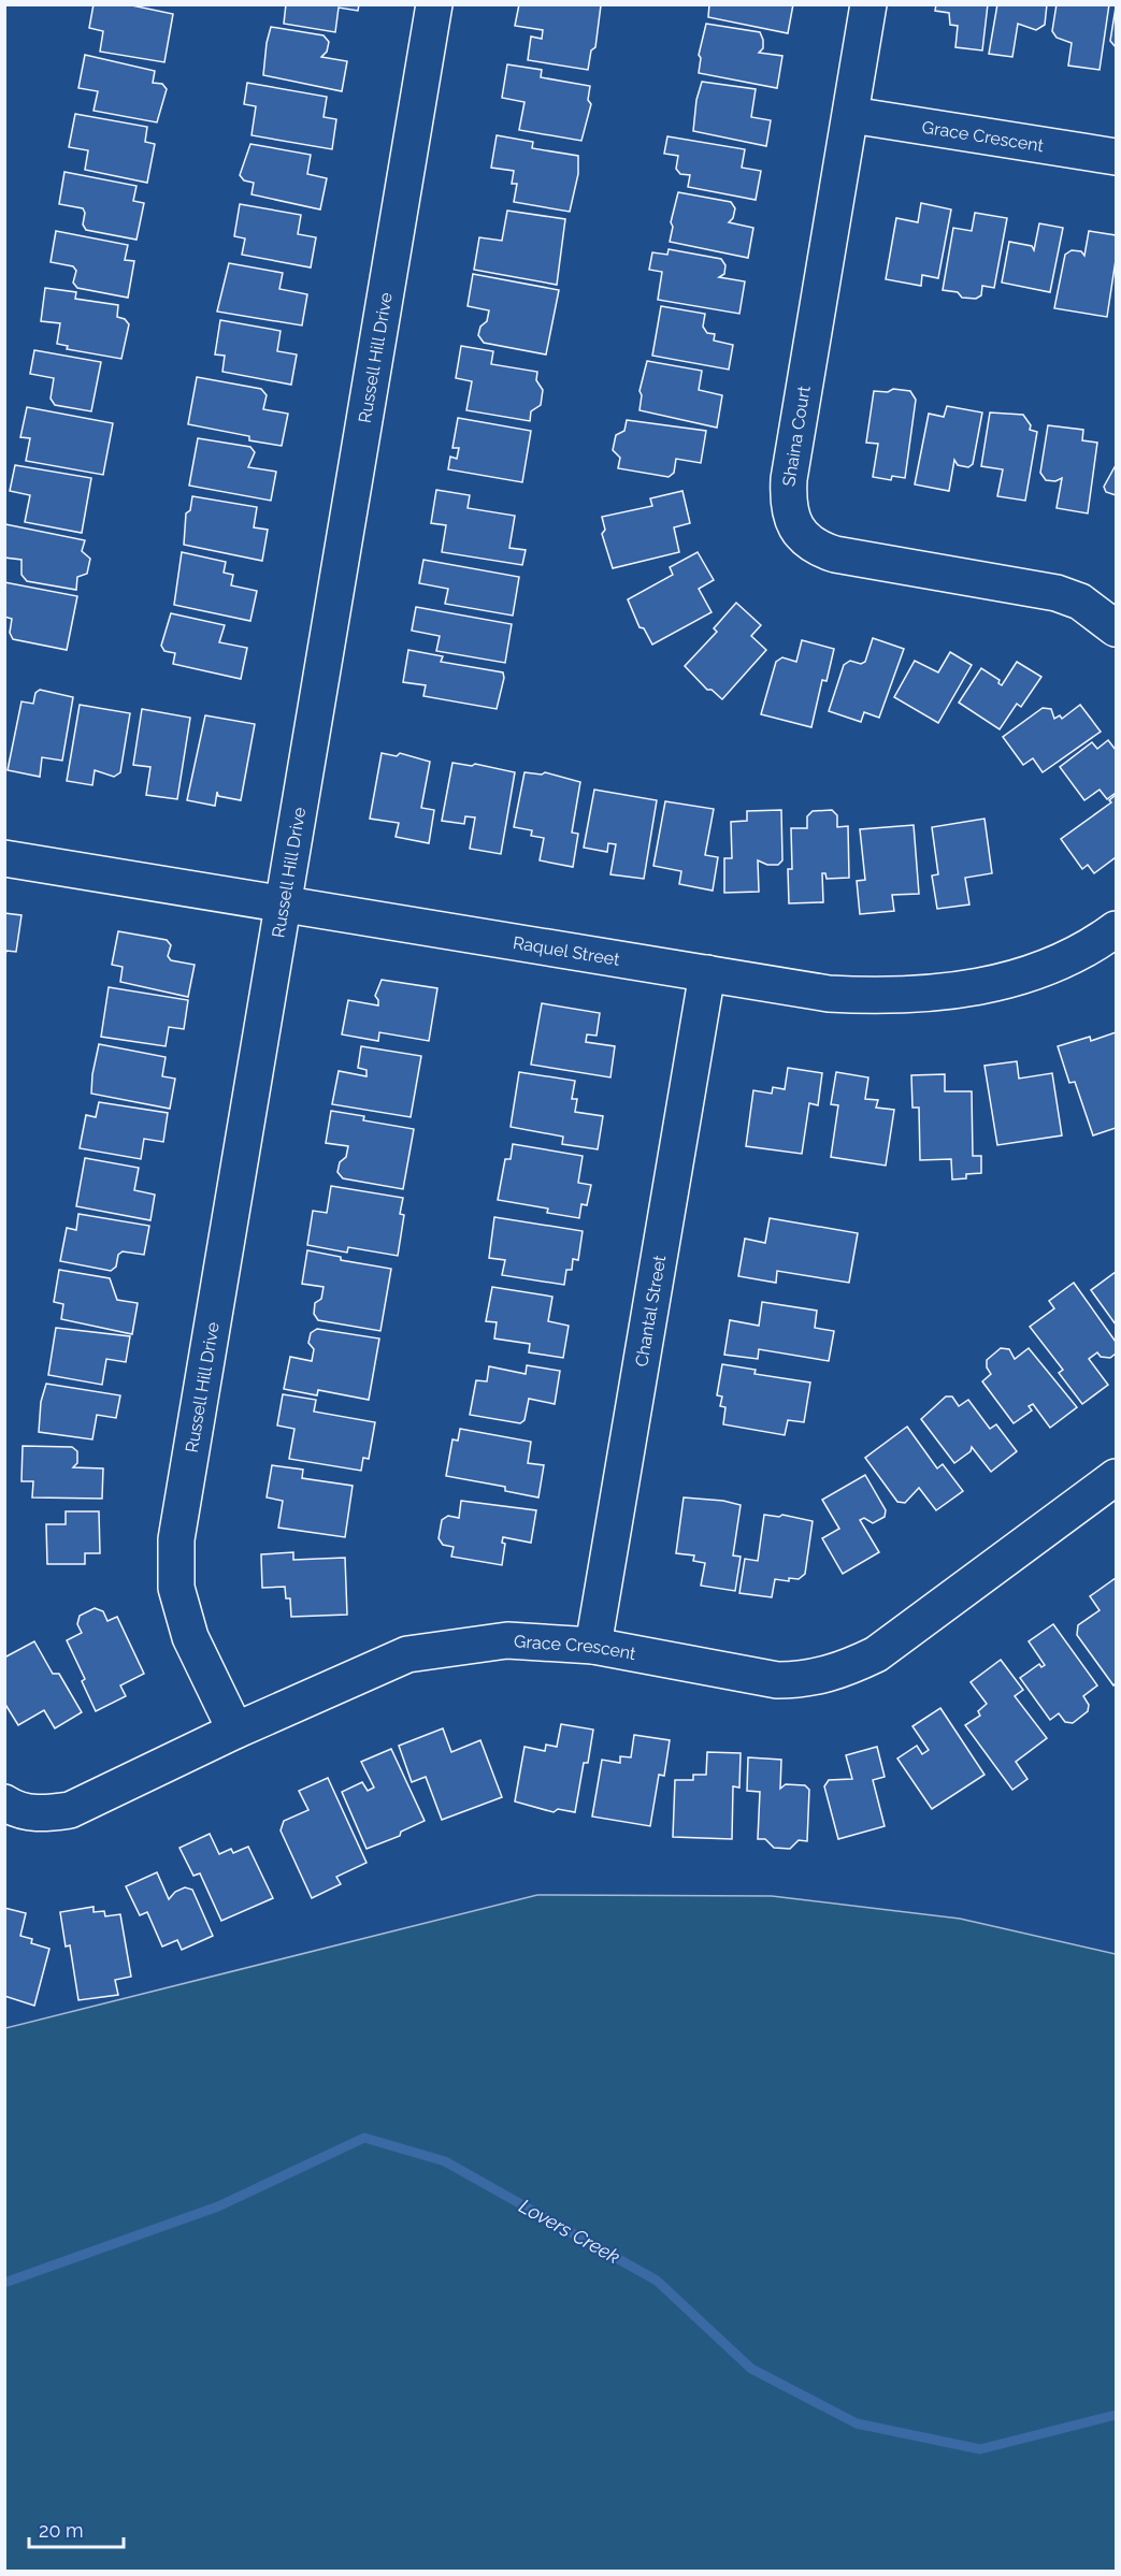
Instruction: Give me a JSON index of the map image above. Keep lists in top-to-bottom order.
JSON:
{
  "streets": {
    "street": [
      "Grace Crescent",
      "Russell Hill Drive",
      "Shaina Court",
      "Raquel Street",
      "Chantal Street"
    ]
  },
  "crossings": [
    ["Grace Crescent", "Russell Hill Drive"],
    ["Grace Crescent", "Shaina Court"],
    ["Grace Crescent", "Chantal Street"],
    ["Russell Hill Drive", "Raquel Street"],
    ["Raquel Street", "Chantal Street"]
  ],
  "water": ["Lovers Creek"],
  "scale_bar": "20 m"
}
